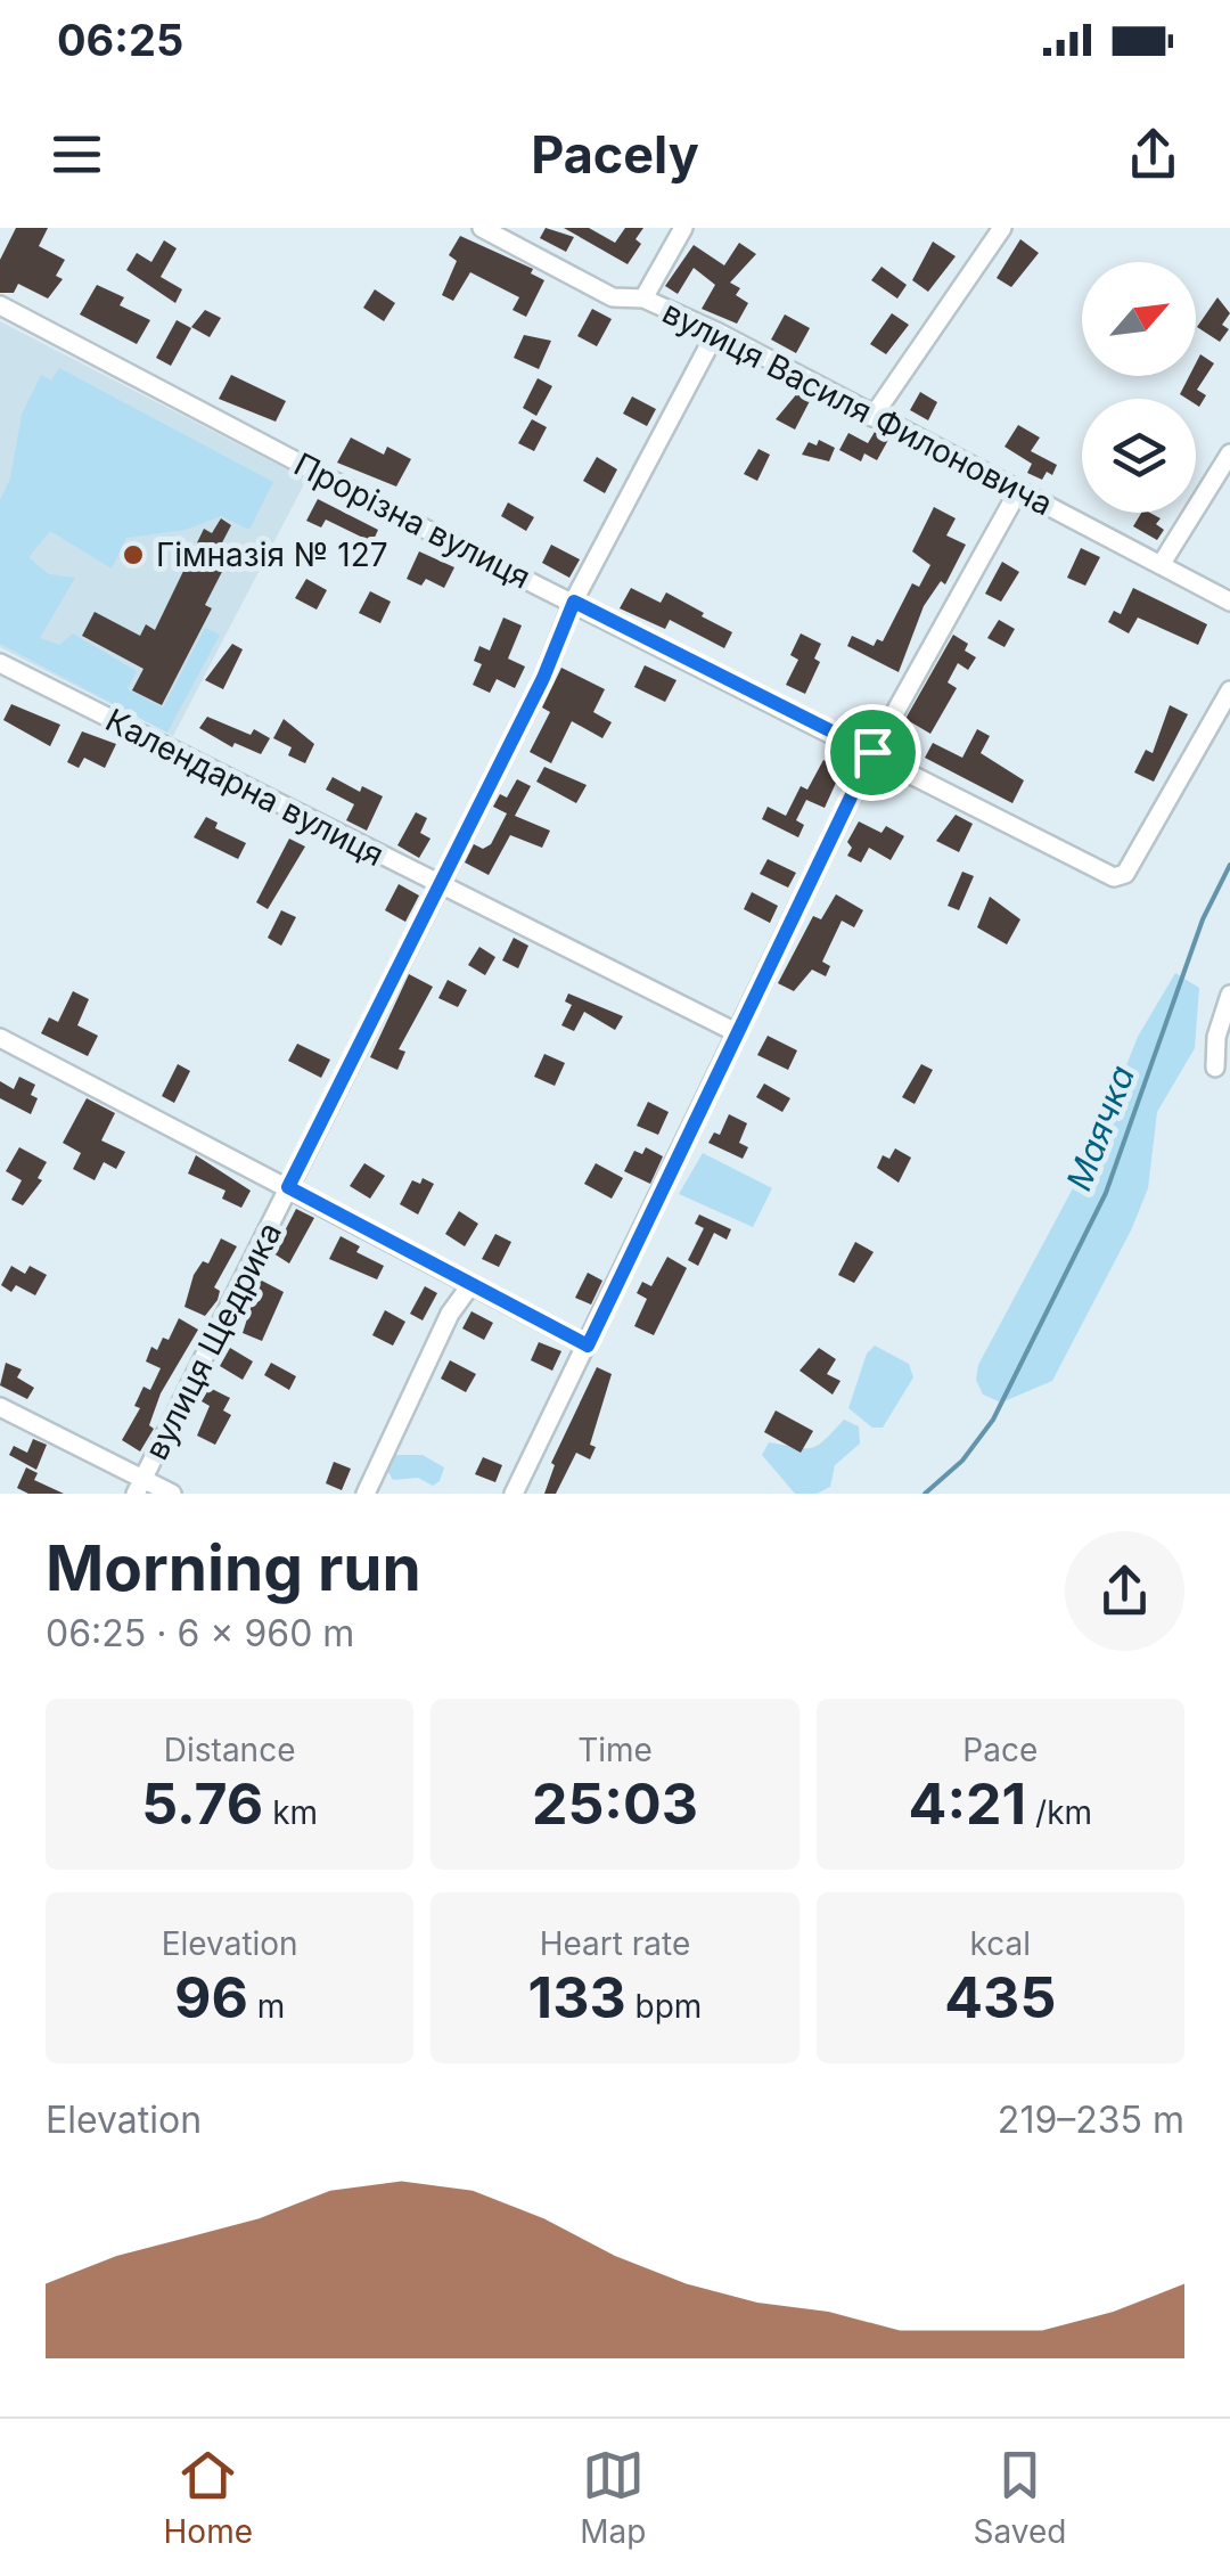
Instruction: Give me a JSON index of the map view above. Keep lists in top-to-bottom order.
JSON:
{
  "streets": {
    "street": [
      "вулиця Василя Филоновича",
      "Прорізна вулиця",
      "Календарна вулиця",
      "вулиця Щедрика"
    ]
  },
  "crossings": [
    ["вулиця Василя Филоновича", "вулиця Щедрика"],
    ["Прорізна вулиця", "вулиця Щедрика"],
    ["Календарна вулиця", "вулиця Щедрика"]
  ],
  "water": ["Маячка"],
  "places": ["Гімназія № 127"],
  "north": "top right",
  "page": {
    "status": "06:25",
    "header": "Pacely",
    "heading": ["Morning run", "06:25 · 6 × 960 m"],
    "stats": [
      ["Distance", "5.76 km"],
      ["Time", "25:03"],
      ["Pace", "4:21 /km"],
      ["Elevation", "96 m"],
      ["Heart rate", "133 bpm"],
      ["kcal", "435"]
    ],
    "chart": ["Elevation", "219–235 m"],
    "tabs": ["Home", "Map", "Saved"]
  }
}
